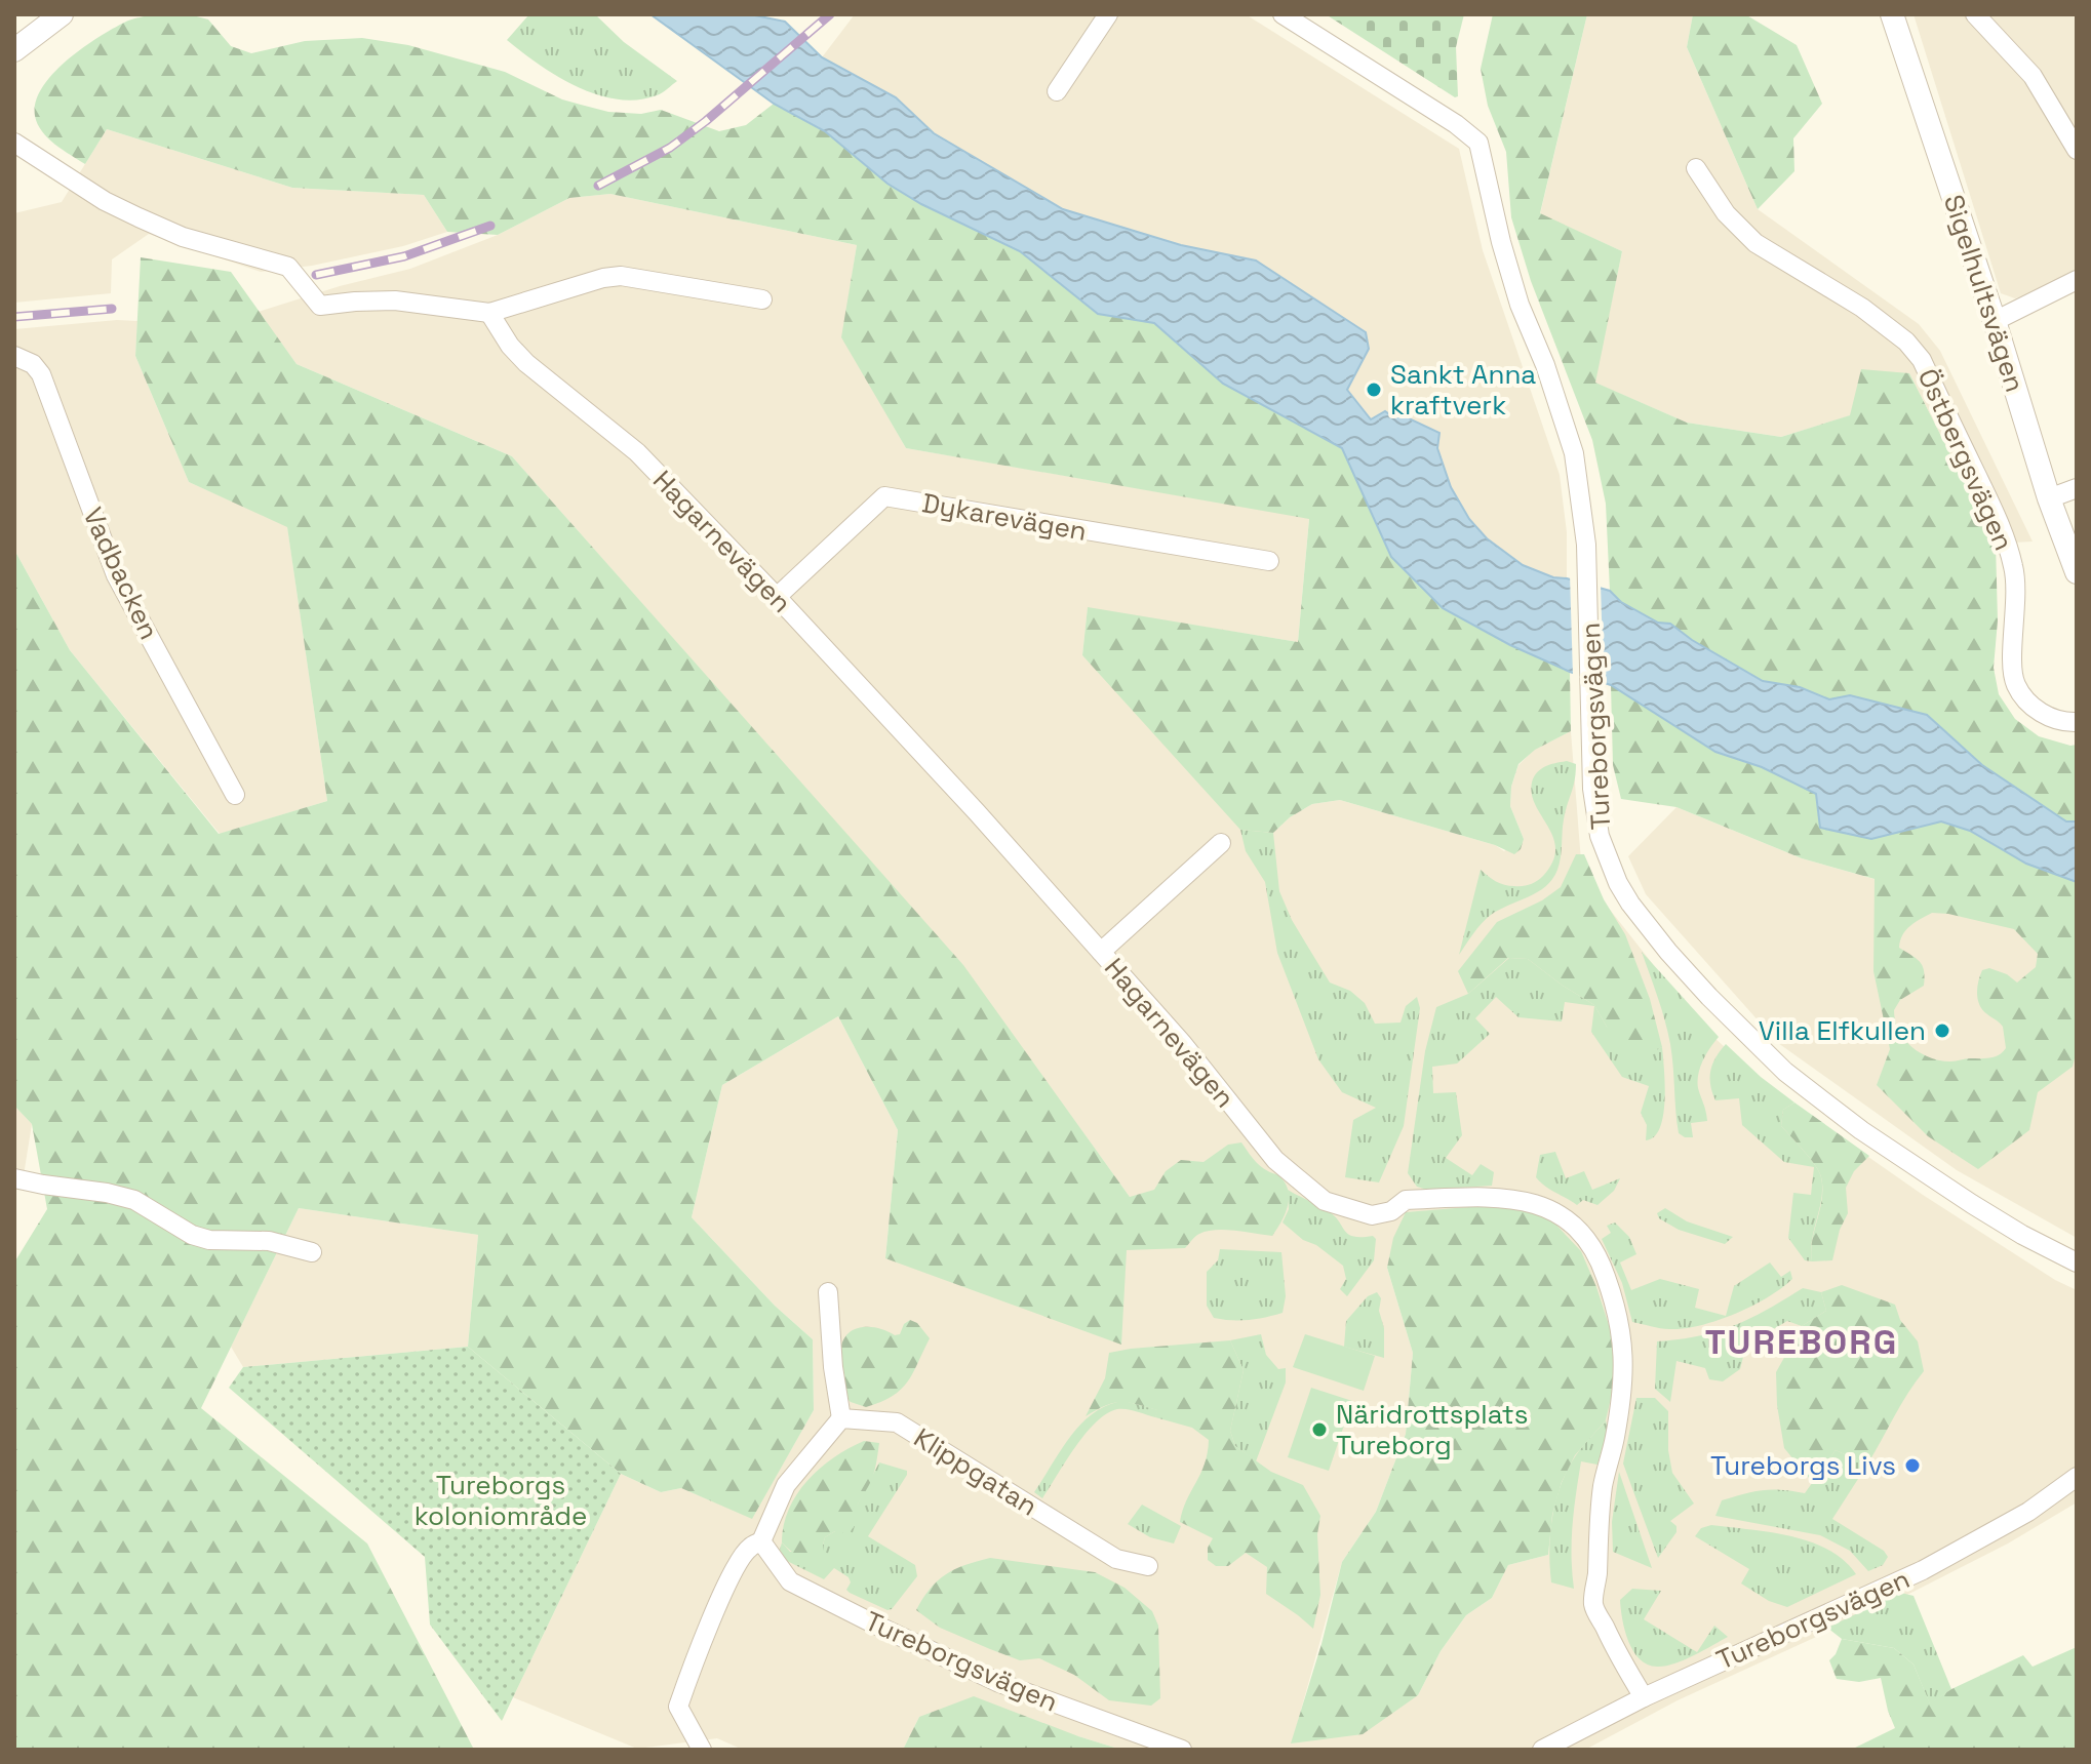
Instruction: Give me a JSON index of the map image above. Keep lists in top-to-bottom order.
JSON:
{
  "streets": {
    "street": [
      "Sigelhultsvägen",
      "Östbergsvägen",
      "Dykarevägen",
      "Hagarnevägen",
      "Vadbacken",
      "Tureborgsvägen",
      "Klippgatan"
    ]
  },
  "crossings": [
    ["Dykarevägen", "Hagarnevägen"],
    ["Hagarnevägen", "Tureborgsvägen"]
  ],
  "districts": ["TUREBORG"],
  "parks": ["Tureborgs koloniområde"],
  "places": [
    "Sankt Anna kraftverk",
    "Villa Elfkullen",
    "Näridrottsplats Tureborg",
    "Tureborgs Livs"
  ]
}
